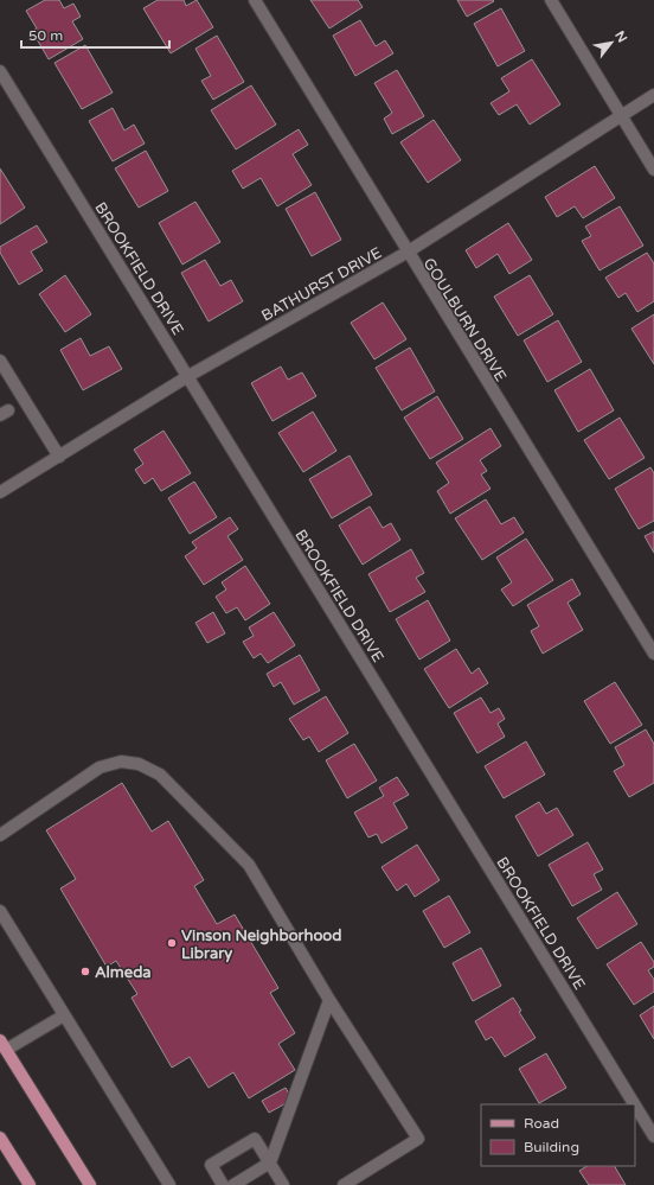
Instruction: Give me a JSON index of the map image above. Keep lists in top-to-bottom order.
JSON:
{
  "streets": {
    "street": ["BROOKFIELD DRIVE", "BATHURST DRIVE", "GOULBURN DRIVE"]
  },
  "crossings": [
    ["BROOKFIELD DRIVE", "BATHURST DRIVE"],
    ["BATHURST DRIVE", "GOULBURN DRIVE"]
  ],
  "places": ["Vinson Neighborhood Library", "Almeda"],
  "legend": ["Road", "Building"],
  "scale_bar": "50 m",
  "north": "top right"
}
